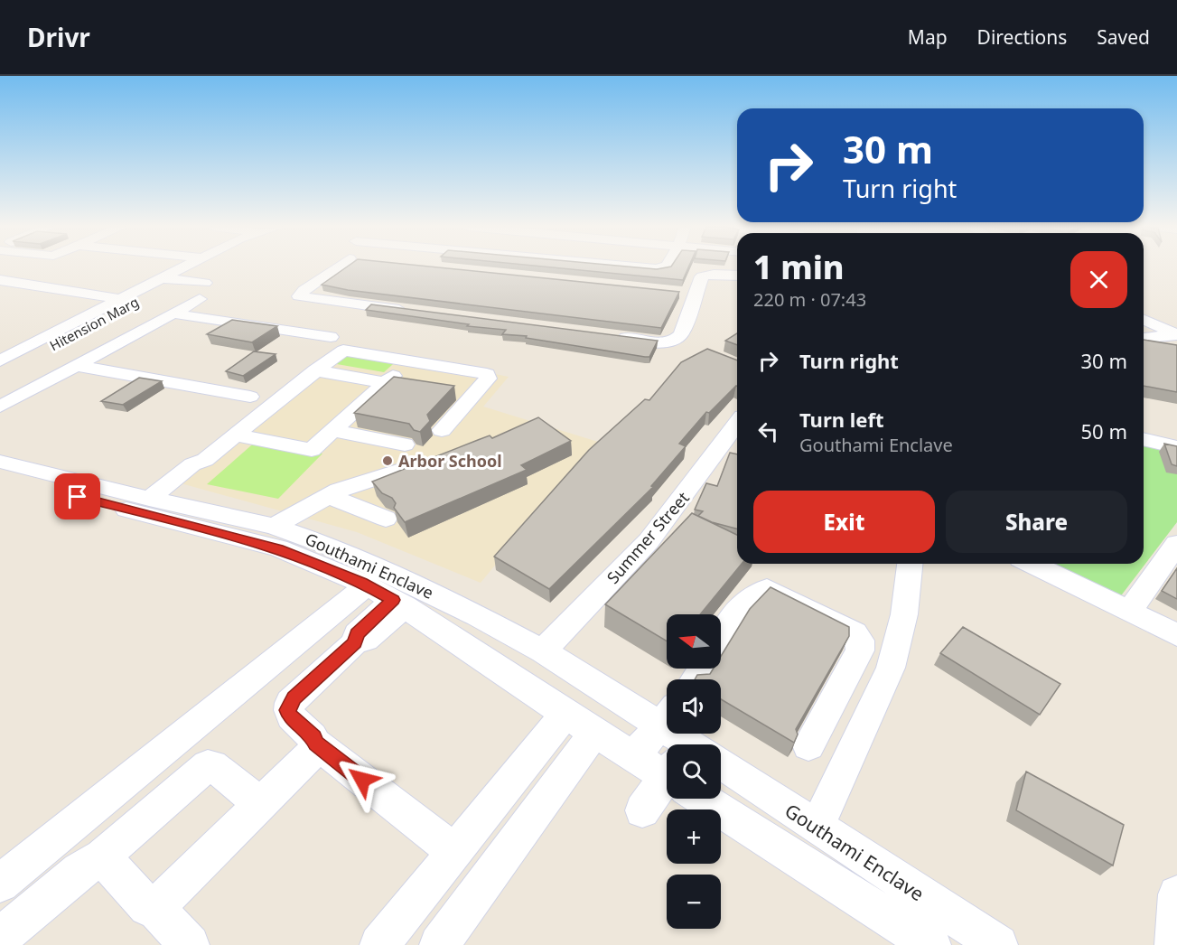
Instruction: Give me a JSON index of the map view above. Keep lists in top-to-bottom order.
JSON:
{
  "streets": {
    "street": ["Hitension Marg", "Summer Street", "Gouthami Enclave"]
  },
  "crossings": [
    ["Summer Street", "Gouthami Enclave"]
  ],
  "places": ["Arbor School"],
  "north": "left",
  "page": {
    "header": "Drivr",
    "nav": ["Map", "Directions", "Saved"],
    "turn": ["30 m", "Turn right"],
    "heading": ["1 min", "220 m · 07:43"],
    "list": [
      {
        "name": "Turn right",
        "value": "30 m"
      },
      {
        "name": "Turn left",
        "note": "Gouthami Enclave",
        "value": "50 m"
      }
    ],
    "buttons": ["Exit", "Share"],
    "map_buttons": ["+", "−"]
  }
}
